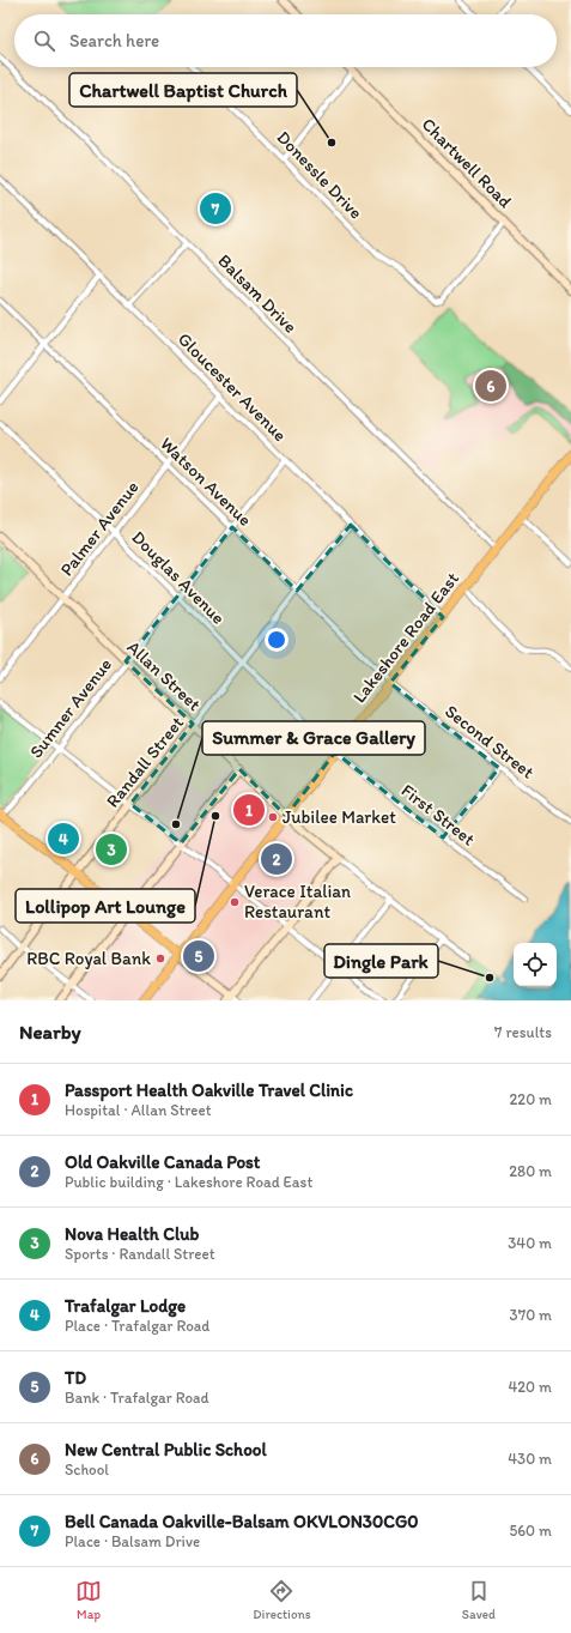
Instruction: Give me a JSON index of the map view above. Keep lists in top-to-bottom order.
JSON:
{
  "streets": {
    "main road": ["Lakeshore Road East"],
    "street": [
      "Chartwell Road",
      "Donessle Drive",
      "Balsam Drive",
      "Gloucester Avenue",
      "Watson Avenue",
      "Palmer Avenue",
      "Douglas Avenue",
      "Allan Street",
      "Sumner Avenue",
      "Second Street",
      "Randall Street",
      "First Street"
    ]
  },
  "crossings": [
    ["Chartwell Road", "Donessle Drive"],
    ["Balsam Drive", "Lakeshore Road East"],
    ["Gloucester Avenue", "Palmer Avenue"],
    ["Gloucester Avenue", "Lakeshore Road East"],
    ["Gloucester Avenue", "Sumner Avenue"],
    ["Gloucester Avenue", "Randall Street"],
    ["Watson Avenue", "Palmer Avenue"],
    ["Watson Avenue", "Lakeshore Road East"],
    ["Watson Avenue", "Sumner Avenue"],
    ["Watson Avenue", "Second Street"],
    ["Watson Avenue", "Randall Street"],
    ["Palmer Avenue", "Douglas Avenue"],
    ["Palmer Avenue", "Allan Street"],
    ["Douglas Avenue", "Lakeshore Road East"],
    ["Douglas Avenue", "Sumner Avenue"],
    ["Douglas Avenue", "Randall Street"],
    ["Douglas Avenue", "First Street"],
    ["Lakeshore Road East", "Allan Street"],
    ["Lakeshore Road East", "Second Street"],
    ["Lakeshore Road East", "First Street"],
    ["Allan Street", "Sumner Avenue"],
    ["Allan Street", "Randall Street"]
  ],
  "places": [
    "Chartwell Baptist Church",
    "Lollipop Art Lounge",
    "Jubilee Market",
    "Summer & Grace Gallery",
    "Verace Italian Restaurant",
    "RBC Royal Bank",
    "Dingle Park"
  ],
  "page": {
    "search": "Search here",
    "pins": [
      "7",
      "6",
      "1",
      "4",
      "3",
      "2",
      "5"
    ],
    "heading": ["Nearby", "7 results"],
    "list": [
      {
        "mark": "1",
        "name": "Passport Health Oakville Travel Clinic",
        "note": "Hospital · Allan Street",
        "value": "220 m"
      },
      {
        "mark": "2",
        "name": "Old Oakville Canada Post",
        "note": "Public building · Lakeshore Road East",
        "value": "280 m"
      },
      {
        "mark": "3",
        "name": "Nova Health Club",
        "note": "Sports · Randall Street",
        "value": "340 m"
      },
      {
        "mark": "4",
        "name": "Trafalgar Lodge",
        "note": "Place · Trafalgar Road",
        "value": "370 m"
      },
      {
        "mark": "5",
        "name": "TD",
        "note": "Bank · Trafalgar Road",
        "value": "420 m"
      },
      {
        "mark": "6",
        "name": "New Central Public School",
        "note": "School",
        "value": "430 m"
      },
      {
        "mark": "7",
        "name": "Bell Canada Oakville-Balsam OKVLON30CG0",
        "note": "Place · Balsam Drive",
        "value": "560 m"
      }
    ],
    "nav": ["Map", "Directions", "Saved"]
  }
}
